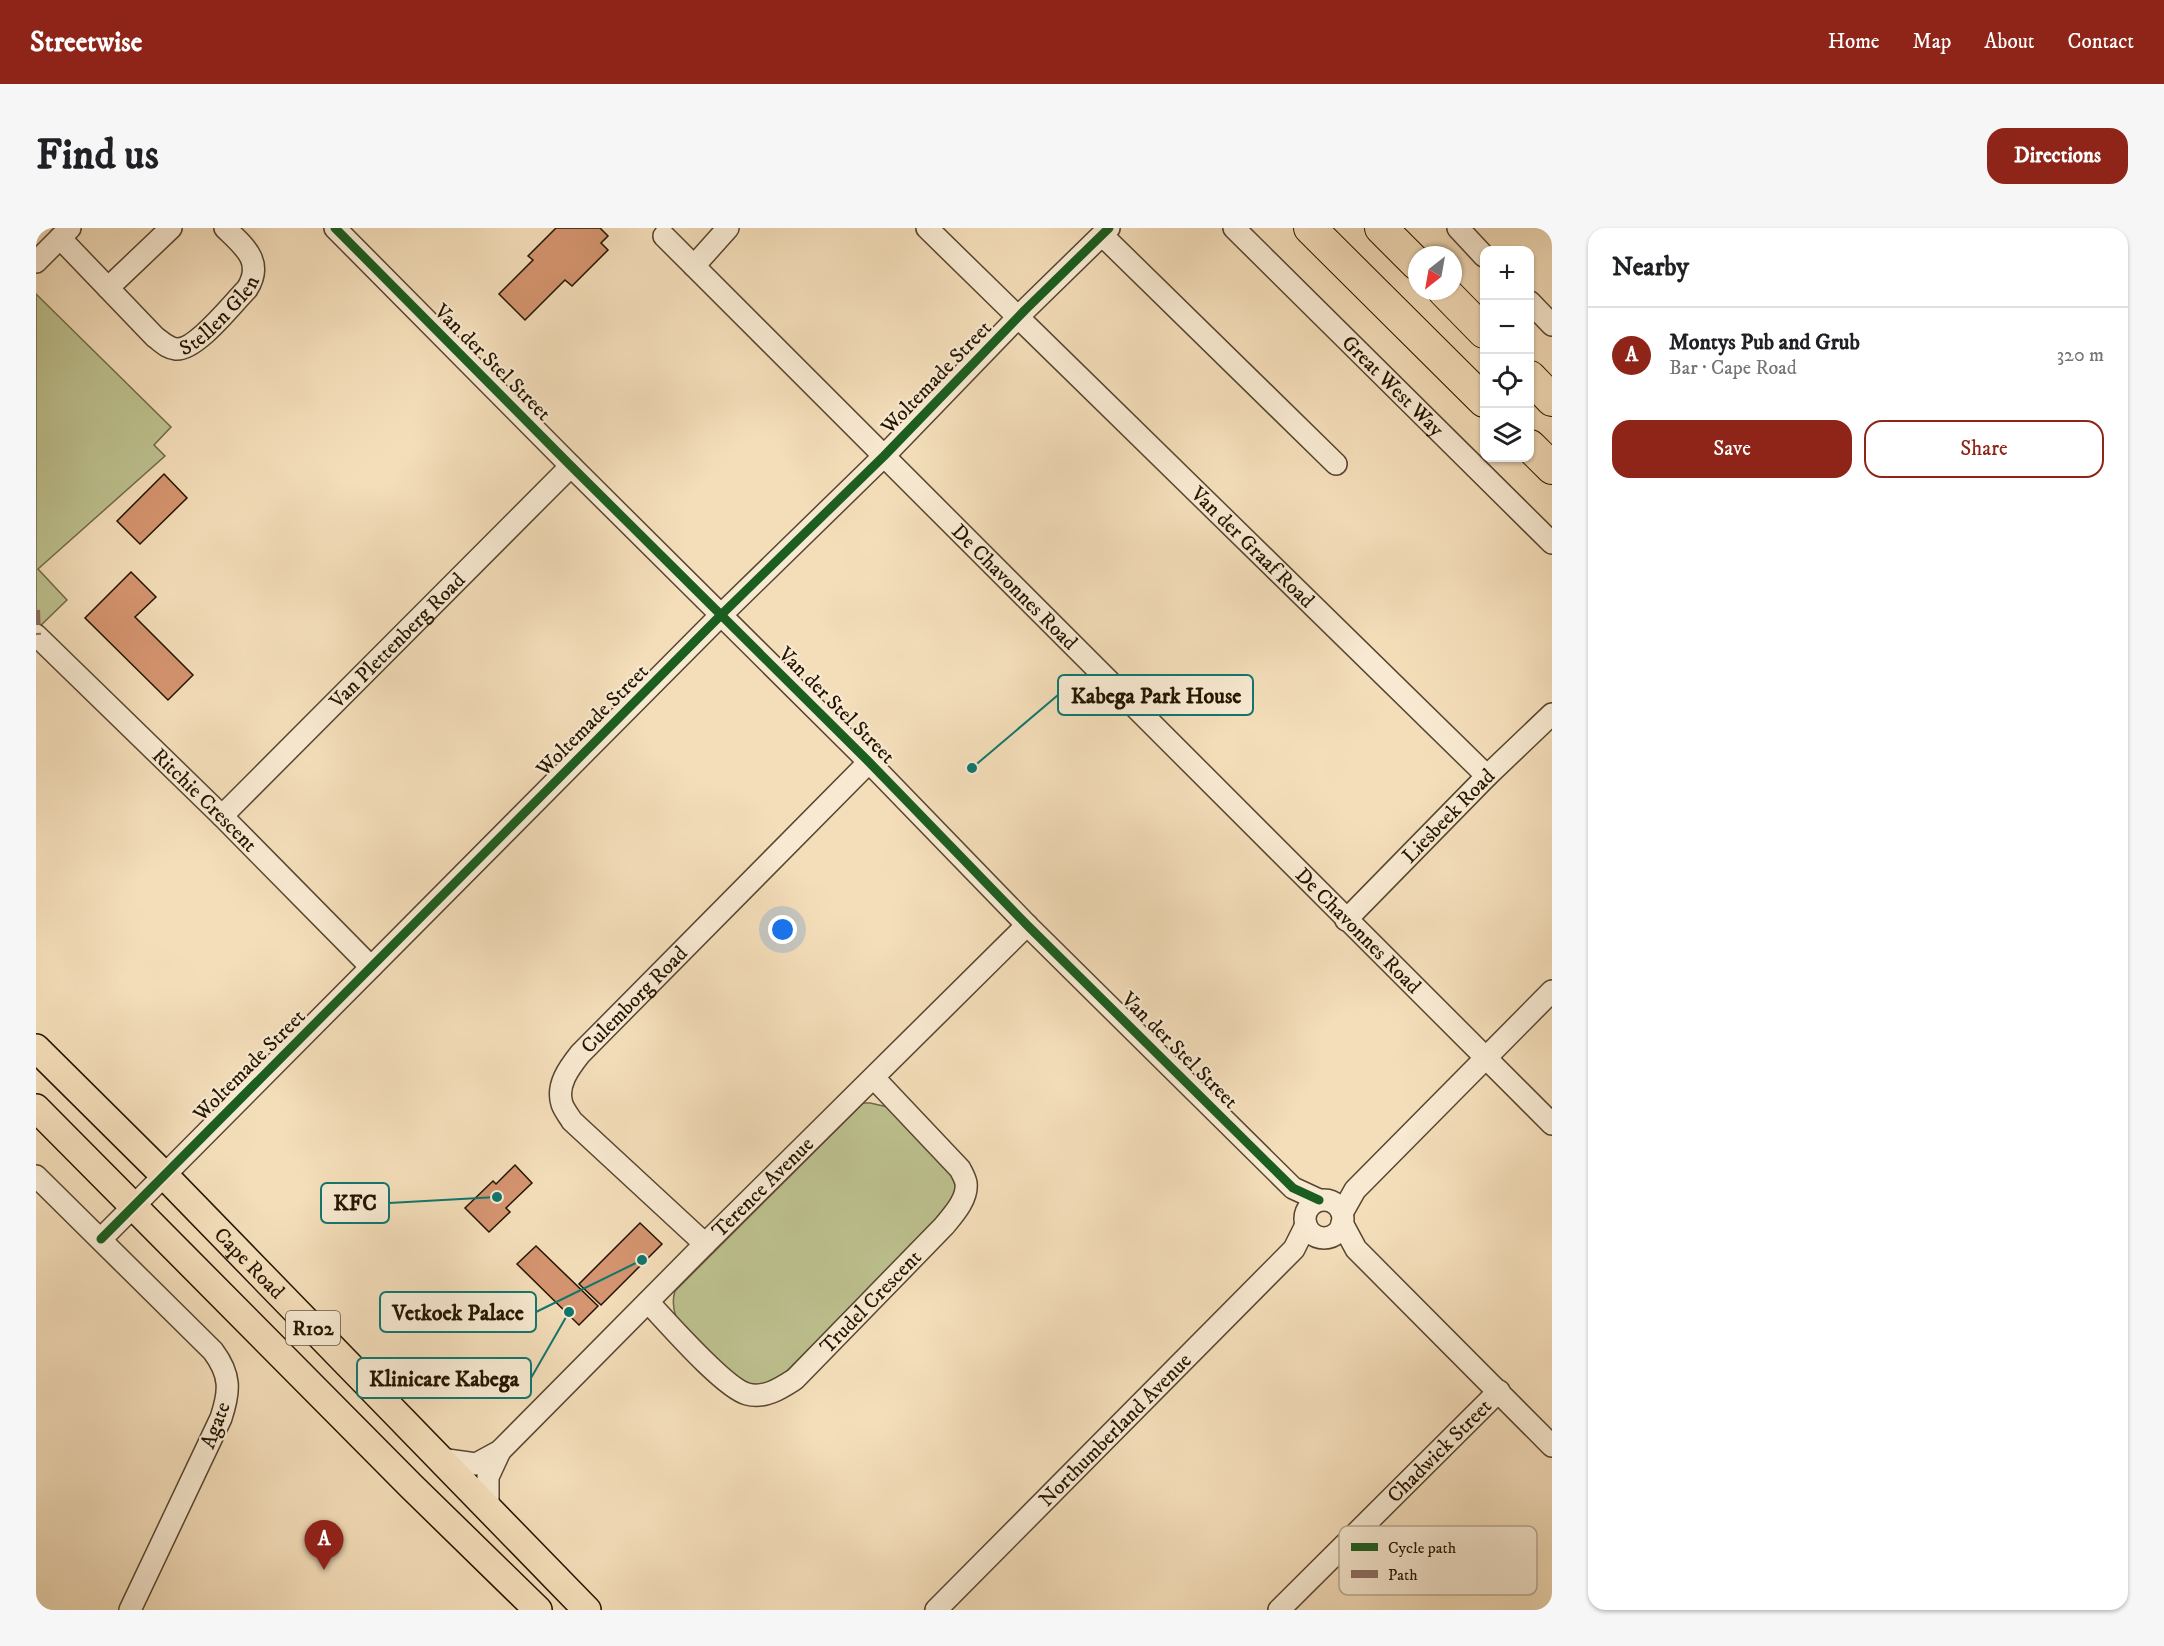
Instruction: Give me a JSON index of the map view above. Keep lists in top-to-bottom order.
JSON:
{
  "streets": {
    "main road": ["Cape Road", "R102"],
    "street": [
      "Stellen Glen",
      "Van der Stel Street",
      "Woltemade Street",
      "Great West Way",
      "Van der Graaf Road",
      "De Chavonnes Road",
      "Van Plettenberg Road",
      "Ritchie Crescent",
      "Liesbeek Road",
      "Culemborg Road",
      "Terence Avenue",
      "Trudel Crescent",
      "Agate",
      "Northumberland Avenue",
      "Chadwick Street"
    ]
  },
  "crossings": [
    ["Van der Stel Street", "Woltemade Street"],
    ["Van der Stel Street", "Van Plettenberg Road"],
    ["Van der Stel Street", "Culemborg Road"],
    ["Van der Stel Street", "Terence Avenue"],
    ["Van der Stel Street", "Northumberland Avenue"],
    ["Van der Stel Street", "Chadwick Street"],
    ["Woltemade Street", "Van der Graaf Road"],
    ["Woltemade Street", "De Chavonnes Road"],
    ["Woltemade Street", "Ritchie Crescent"],
    ["Woltemade Street", "Cape Road"],
    ["Woltemade Street", "Agate"],
    ["Van der Graaf Road", "Liesbeek Road"],
    ["De Chavonnes Road", "Liesbeek Road"],
    ["Van Plettenberg Road", "Ritchie Crescent"],
    ["Culemborg Road", "Terence Avenue"],
    ["Terence Avenue", "Cape Road"],
    ["Terence Avenue", "Trudel Crescent"]
  ],
  "places": [
    "Kabega Park House",
    "KFC",
    "Vetkoek Palace",
    "Klinicare Kabega"
  ],
  "legend": ["Cycle path", "Path"],
  "north": "bottom left",
  "page": {
    "header": "Streetwise",
    "nav": [
      "Home",
      "Map",
      "About",
      "Contact"
    ],
    "buttons": [
      "Directions",
      ["Save", "Share"]
    ],
    "title": "Find us",
    "heading": "Nearby",
    "map_buttons": ["+", "−"],
    "list": [
      {
        "mark": "A",
        "name": "Montys Pub and Grub",
        "note": "Bar · Cape Road",
        "value": "320 m"
      }
    ],
    "pins": "A"
  }
}
